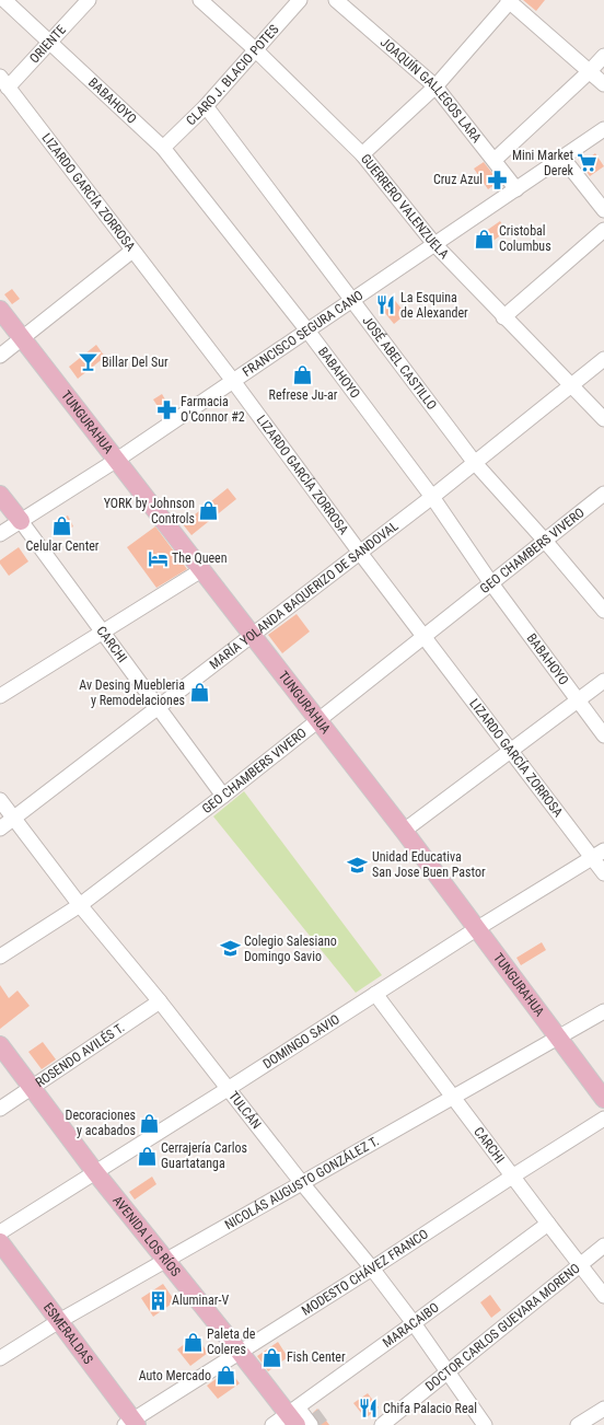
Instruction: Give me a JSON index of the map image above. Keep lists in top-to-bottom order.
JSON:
{
  "streets": {
    "main road": [
      "TUNGURAHUA",
      "CARCHI",
      "AVENIDA LOS RÍOS",
      "ESMERALDAS"
    ],
    "street": [
      "ORIENTE",
      "CLARO J. BLACIO POTES",
      "JOAQUÍN GALLEGOS LARA",
      "BABAHOYO",
      "LIZARDO GARCÍA ZORROSA",
      "GUERRERO VALENZUELA",
      "FRANCISCO SEGURA CANO",
      "JOSÉ ABEL CASTILLO",
      "GEO CHAMBERS VIVERO",
      "MARÍA YOLANDA BAQUERIZO DE SANDOVAL",
      "DOMINGO SAVIO",
      "ROSENDO AVILÉS T.",
      "TULCÁN",
      "NICOLÁS AUGUSTO GONZÁLEZ T.",
      "MODESTO CHÁVEZ FRANCO",
      "MARACAIBO",
      "DOCTOR CARLOS GUEVARA MORENO"
    ]
  },
  "crossings": [
    ["ORIENTE", "BABAHOYO"],
    ["ORIENTE", "LIZARDO GARCÍA ZORROSA"],
    ["CLARO J. BLACIO POTES", "BABAHOYO"],
    ["CLARO J. BLACIO POTES", "GUERRERO VALENZUELA"],
    ["CLARO J. BLACIO POTES", "JOSÉ ABEL CASTILLO"],
    ["JOAQUÍN GALLEGOS LARA", "FRANCISCO SEGURA CANO"],
    ["BABAHOYO", "FRANCISCO SEGURA CANO"],
    ["BABAHOYO", "GEO CHAMBERS VIVERO"],
    ["BABAHOYO", "MARÍA YOLANDA BAQUERIZO DE SANDOVAL"],
    ["LIZARDO GARCÍA ZORROSA", "FRANCISCO SEGURA CANO"],
    ["LIZARDO GARCÍA ZORROSA", "GEO CHAMBERS VIVERO"],
    ["LIZARDO GARCÍA ZORROSA", "MARÍA YOLANDA BAQUERIZO DE SANDOVAL"],
    ["LIZARDO GARCÍA ZORROSA", "DOMINGO SAVIO"],
    ["GUERRERO VALENZUELA", "FRANCISCO SEGURA CANO"],
    ["GUERRERO VALENZUELA", "MARÍA YOLANDA BAQUERIZO DE SANDOVAL"],
    ["FRANCISCO SEGURA CANO", "JOSÉ ABEL CASTILLO"],
    ["FRANCISCO SEGURA CANO", "TUNGURAHUA"],
    ["FRANCISCO SEGURA CANO", "CARCHI"],
    ["JOSÉ ABEL CASTILLO", "GEO CHAMBERS VIVERO"],
    ["JOSÉ ABEL CASTILLO", "MARÍA YOLANDA BAQUERIZO DE SANDOVAL"],
    ["TUNGURAHUA", "GEO CHAMBERS VIVERO"],
    ["TUNGURAHUA", "MARÍA YOLANDA BAQUERIZO DE SANDOVAL"],
    ["TUNGURAHUA", "DOMINGO SAVIO"],
    ["TUNGURAHUA", "NICOLÁS AUGUSTO GONZÁLEZ T."],
    ["GEO CHAMBERS VIVERO", "CARCHI"],
    ["GEO CHAMBERS VIVERO", "TULCÁN"],
    ["MARÍA YOLANDA BAQUERIZO DE SANDOVAL", "CARCHI"],
    ["MARÍA YOLANDA BAQUERIZO DE SANDOVAL", "TULCÁN"],
    ["CARCHI", "DOMINGO SAVIO"],
    ["CARCHI", "NICOLÁS AUGUSTO GONZÁLEZ T."],
    ["CARCHI", "MODESTO CHÁVEZ FRANCO"],
    ["CARCHI", "MARACAIBO"],
    ["CARCHI", "DOCTOR CARLOS GUEVARA MORENO"],
    ["DOMINGO SAVIO", "TULCÁN"],
    ["DOMINGO SAVIO", "AVENIDA LOS RÍOS"],
    ["ROSENDO AVILÉS T.", "TULCÁN"],
    ["ROSENDO AVILÉS T.", "AVENIDA LOS RÍOS"],
    ["TULCÁN", "NICOLÁS AUGUSTO GONZÁLEZ T."],
    ["TULCÁN", "MODESTO CHÁVEZ FRANCO"],
    ["TULCÁN", "MARACAIBO"],
    ["TULCÁN", "DOCTOR CARLOS GUEVARA MORENO"],
    ["NICOLÁS AUGUSTO GONZÁLEZ T.", "AVENIDA LOS RÍOS"],
    ["NICOLÁS AUGUSTO GONZÁLEZ T.", "ESMERALDAS"],
    ["AVENIDA LOS RÍOS", "MODESTO CHÁVEZ FRANCO"],
    ["AVENIDA LOS RÍOS", "MARACAIBO"],
    ["MODESTO CHÁVEZ FRANCO", "ESMERALDAS"]
  ],
  "places": {
    "supermarket": ["Mini Market Derek"],
    "pharmacy": ["Cruz Azul", "Farmacia O'Connor #2"],
    "shop": [
      "Cristobal Columbus",
      "Refrese Ju-ar",
      "YORK by Johnson Controls",
      "Celular Center",
      "Av Desing Muebleria y Remodelaciones",
      "Decoraciones y acabados",
      "Cerrajería Carlos Guartatanga",
      "Paleta de Coleres",
      "Fish Center",
      "Auto Mercado"
    ],
    "restaurant": ["La Esquina de Alexander", "Chifa Palacio Real"],
    "bar": ["Billar Del Sur"],
    "hotel": ["The Queen"],
    "school or university": ["Unidad Educativa San Jose Buen Pastor", "Colegio Salesiano Domingo Savio"],
    "building": ["Aluminar-V"]
  }
}
